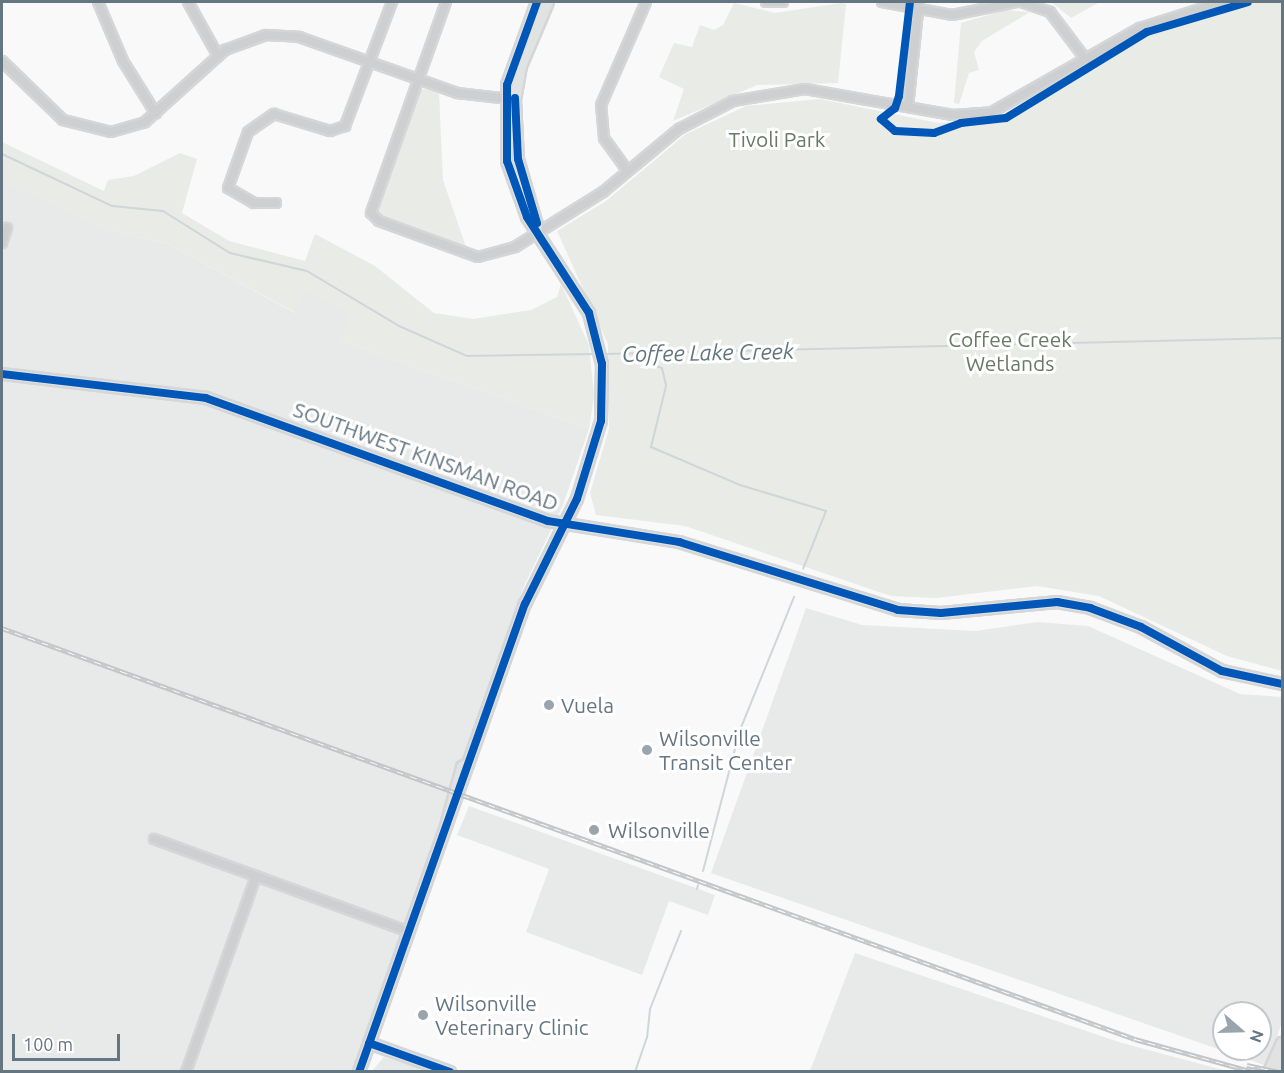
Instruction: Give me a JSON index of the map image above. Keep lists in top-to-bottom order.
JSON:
{
  "streets": {
    "main road": ["SOUTHWEST KINSMAN ROAD"]
  },
  "water": ["Coffee Lake Creek"],
  "parks": ["Tivoli Park", "Coffee Creek Wetlands"],
  "places": [
    "Vuela",
    "Wilsonville Transit Center",
    "Wilsonville",
    "Wilsonville Veterinary Clinic"
  ],
  "scale_bar": "100 m",
  "north": "right"
}
